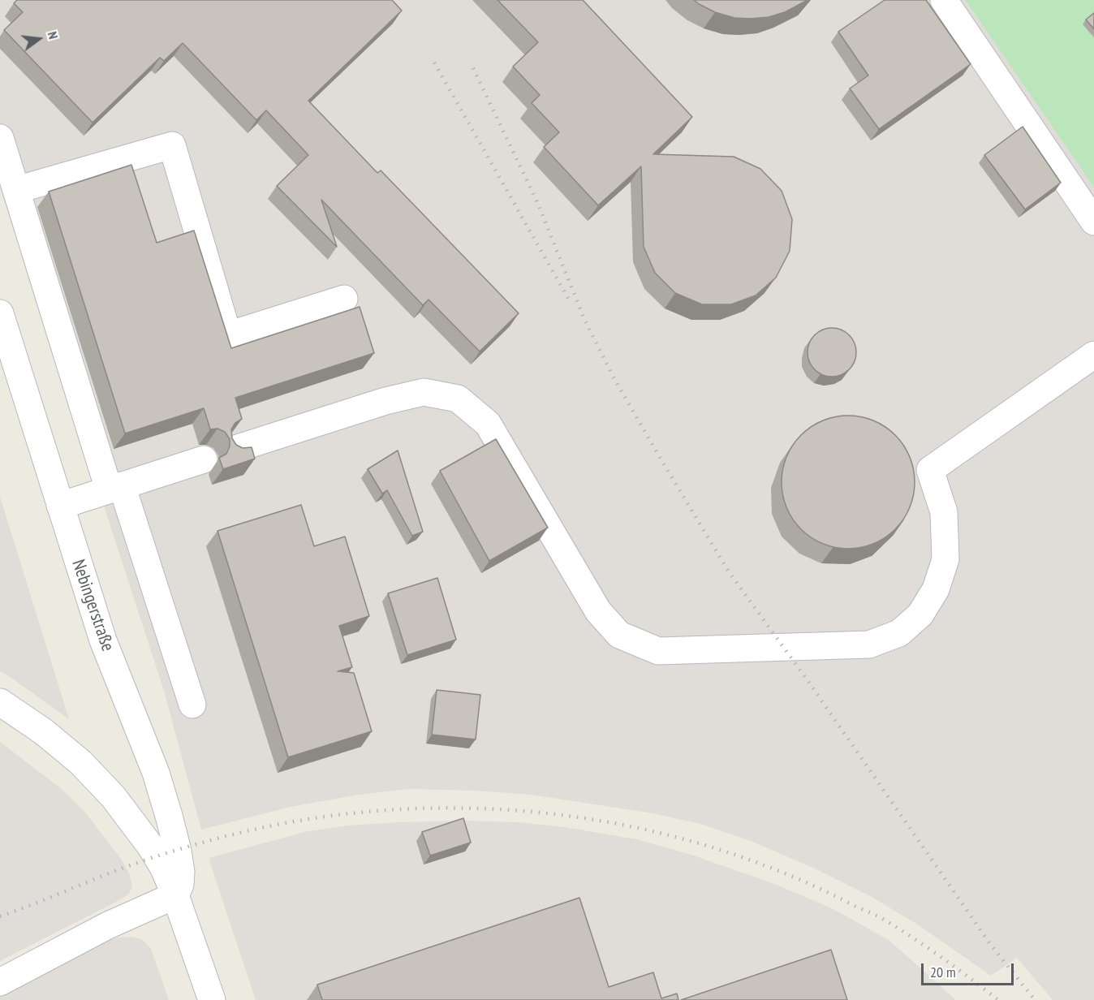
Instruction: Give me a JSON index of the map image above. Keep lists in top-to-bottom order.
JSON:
{
  "streets": {
    "street": ["Nebingerstraße"]
  },
  "scale_bar": "20 m",
  "north": "right"
}
